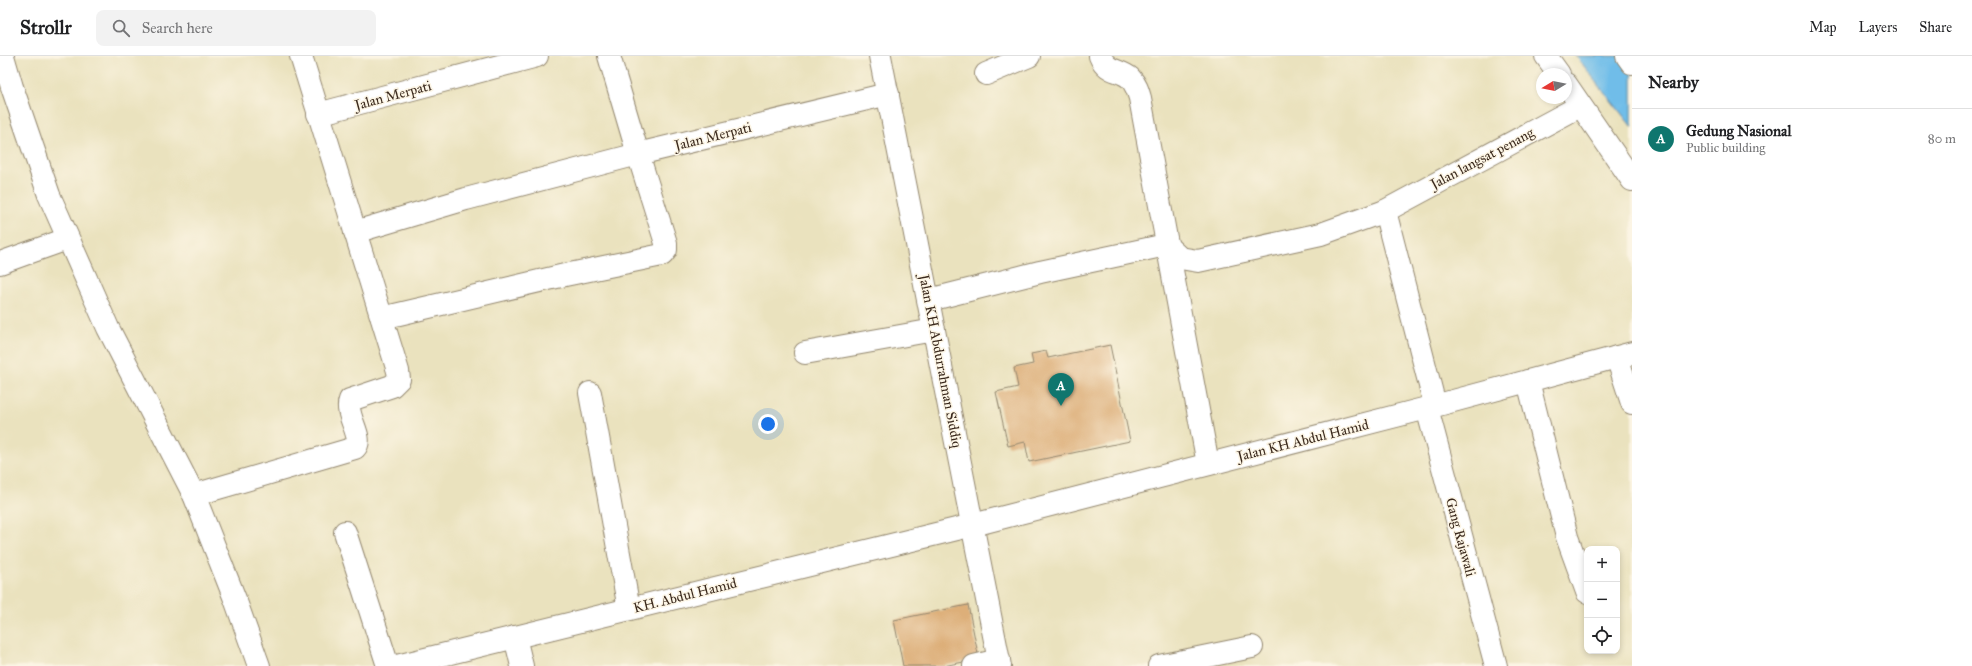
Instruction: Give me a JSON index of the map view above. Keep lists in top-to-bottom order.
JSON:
{
  "streets": {
    "street": [
      "Jalan Merpati",
      "Jalan langsat penang",
      "Jalan KH Abdurrahman Siddiq",
      "Jalan KH Abdul Hamid",
      "Gang Rajawali",
      "KH. Abdul Hamid"
    ]
  },
  "crossings": [
    ["Jalan Merpati", "Jalan KH Abdurrahman Siddiq"],
    ["Jalan langsat penang", "Gang Rajawali"],
    ["Jalan KH Abdurrahman Siddiq", "Jalan KH Abdul Hamid"],
    ["Jalan KH Abdurrahman Siddiq", "KH. Abdul Hamid"],
    ["Jalan KH Abdul Hamid", "Gang Rajawali"],
    ["Jalan KH Abdul Hamid", "KH. Abdul Hamid"]
  ],
  "north": "left",
  "page": {
    "header": "Strollr",
    "search": "Search here",
    "nav": ["Map", "Layers", "Share"],
    "heading": "Nearby",
    "list": [
      {
        "mark": "A",
        "name": "Gedung Nasional",
        "note": "Public building",
        "value": "80 m"
      }
    ],
    "pins": "A",
    "map_buttons": ["+", "−"]
  }
}
